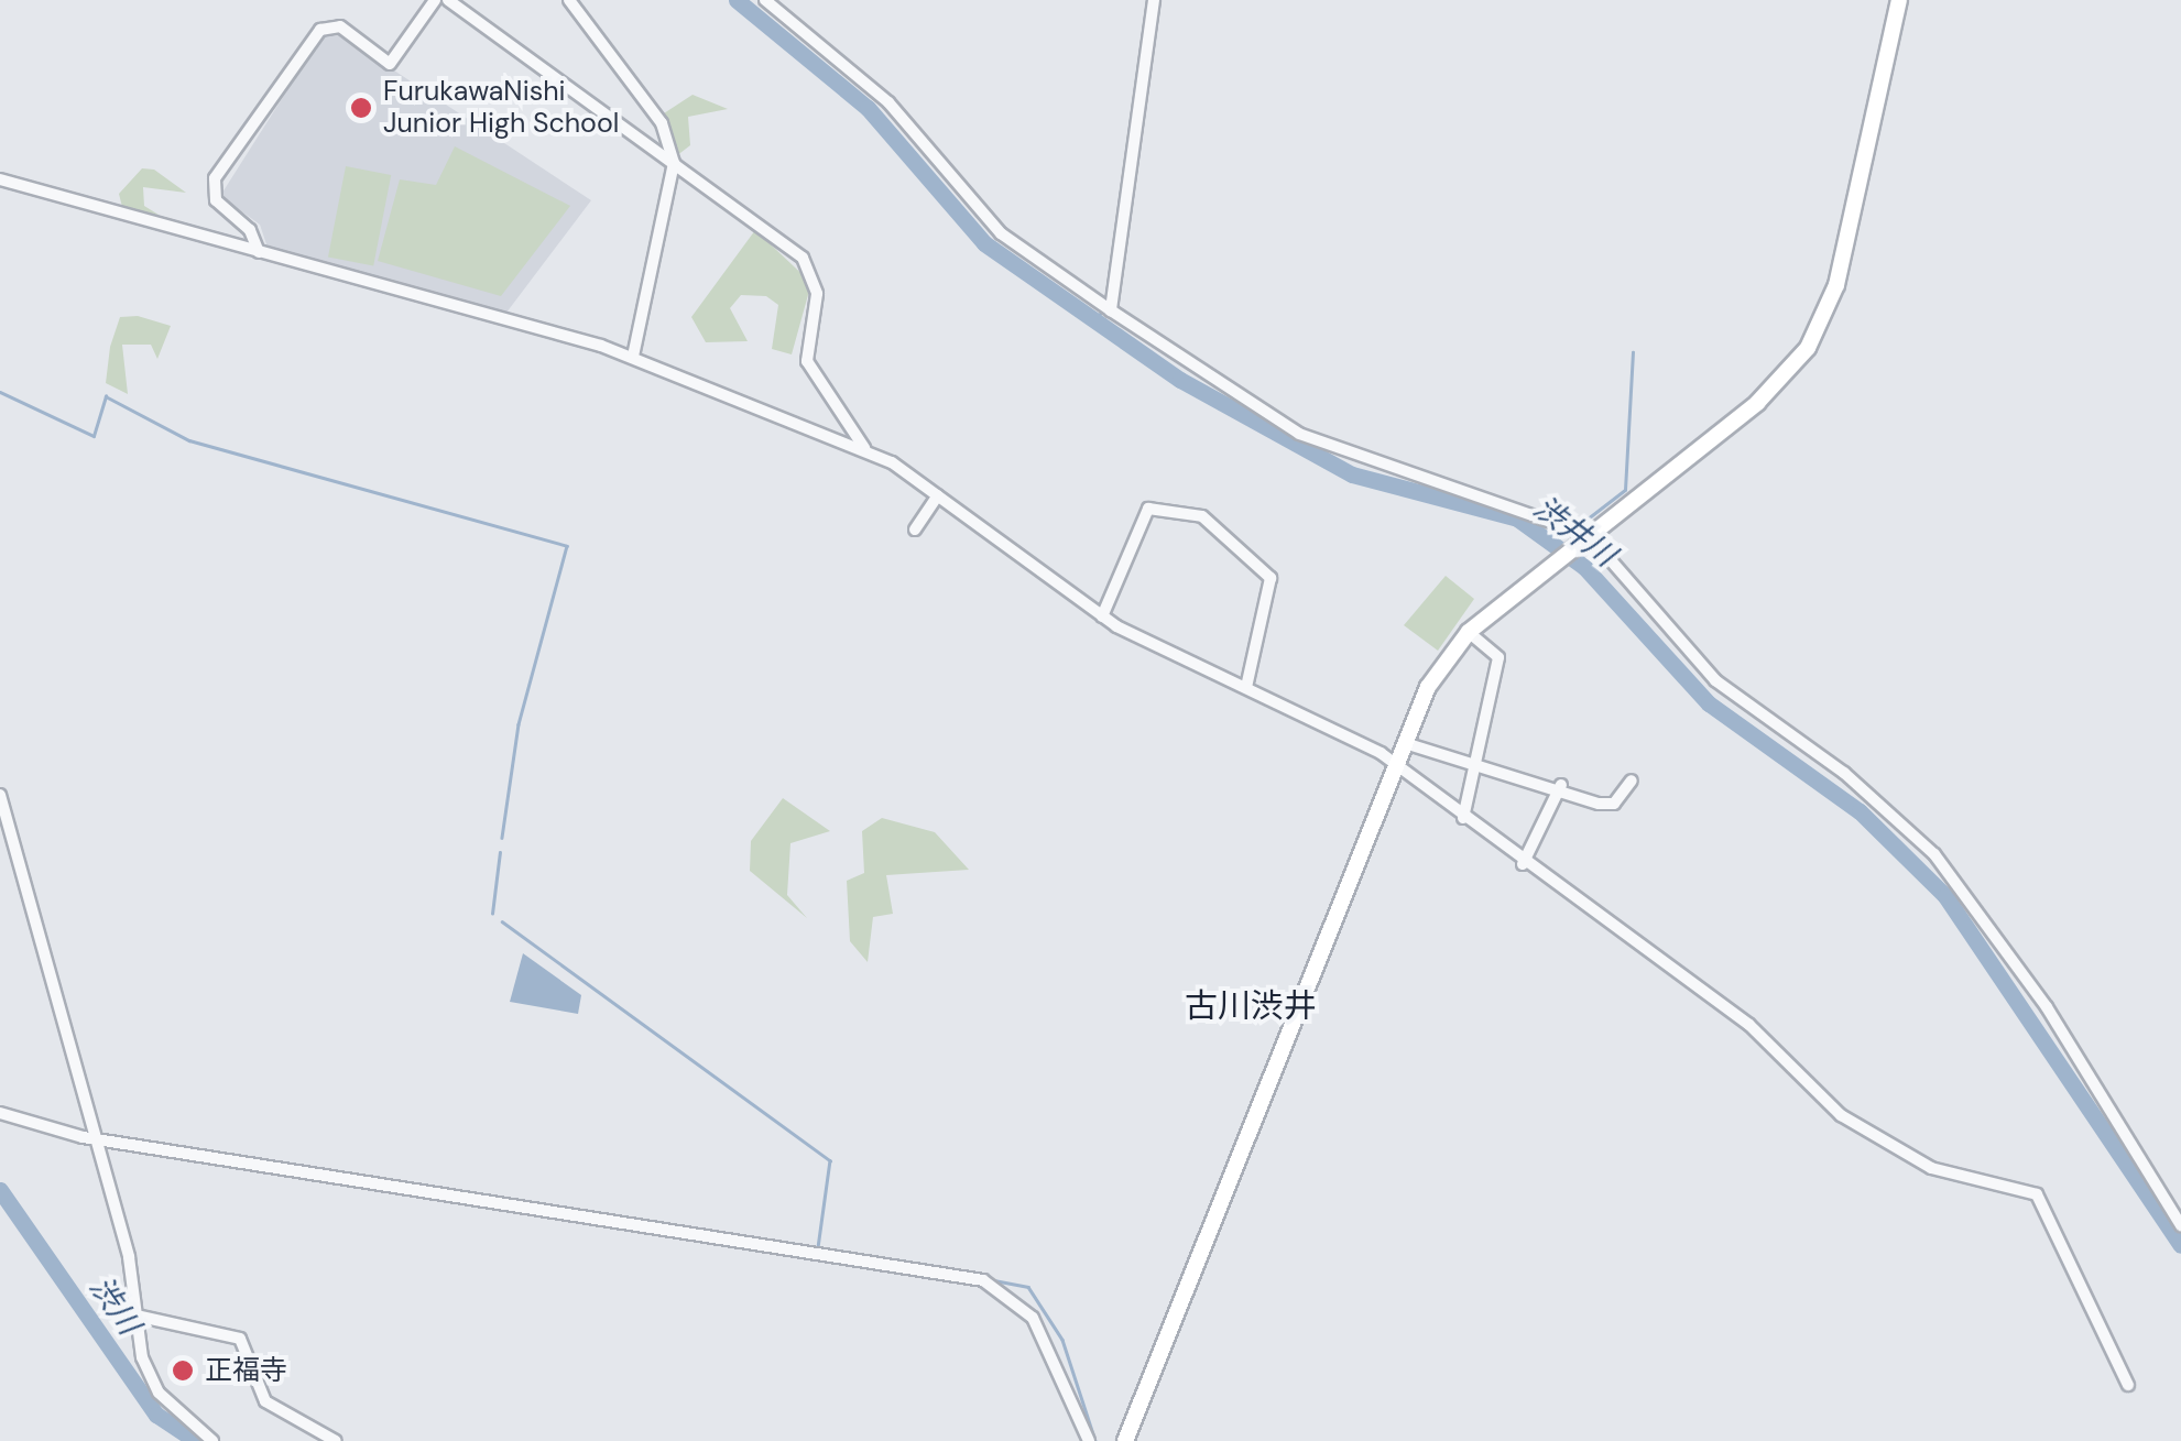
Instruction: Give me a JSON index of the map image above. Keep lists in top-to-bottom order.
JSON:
{
  "districts": ["古川渋井"],
  "water": ["渋井川", "渋川"],
  "places": ["FurukawaNishi Junior High School", "正福寺"]
}
